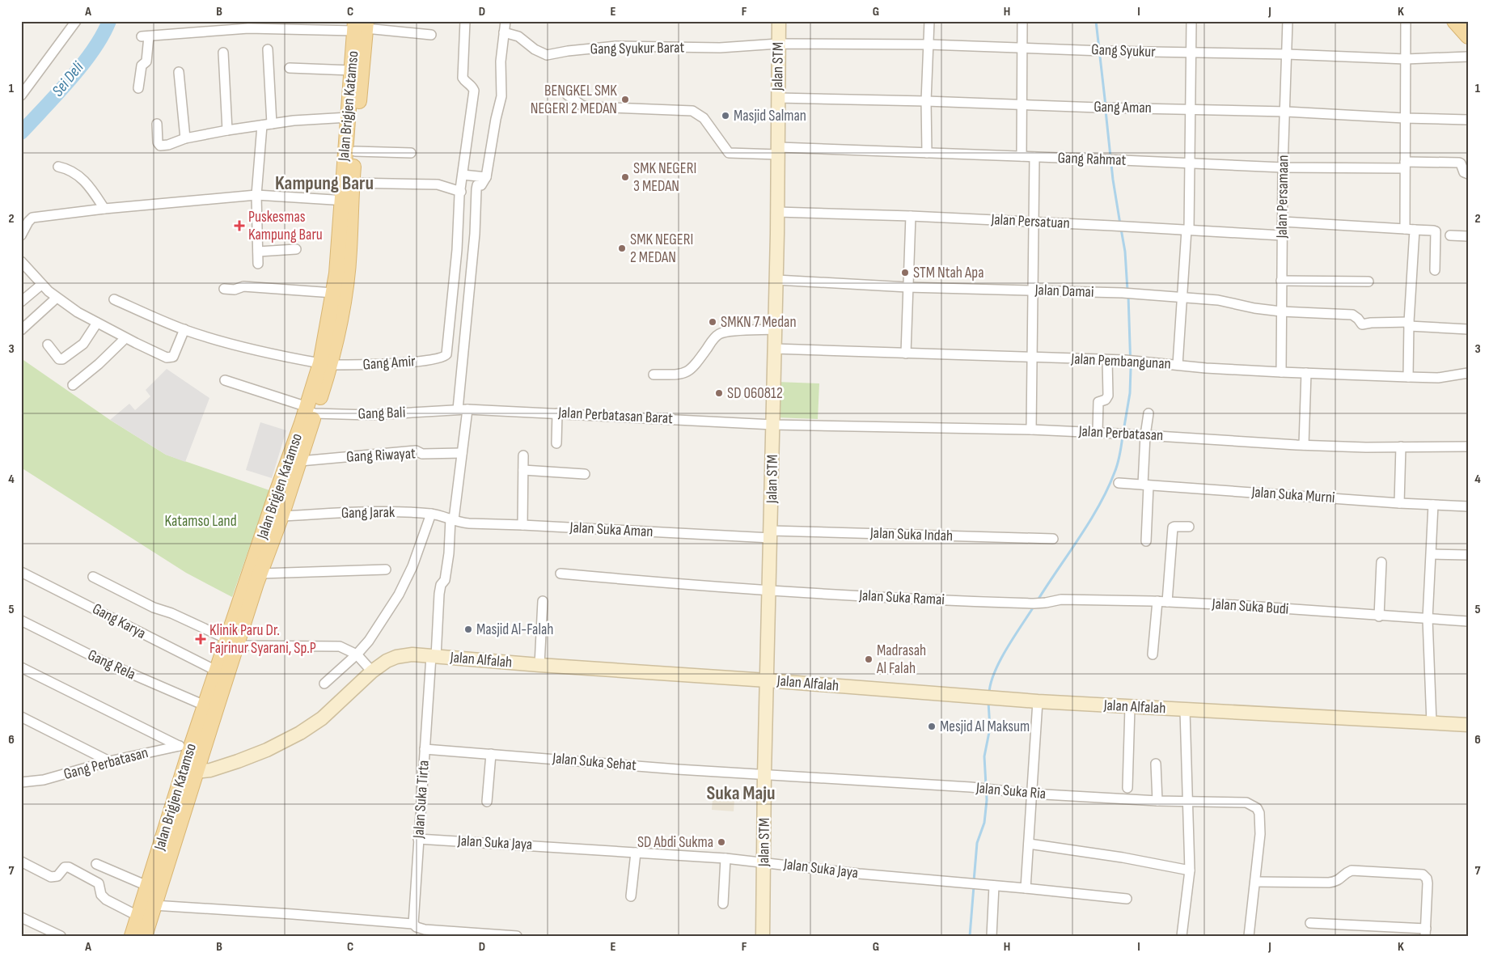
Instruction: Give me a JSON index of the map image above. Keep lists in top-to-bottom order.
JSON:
{
  "streets": {
    "main road": ["Jalan Brigjen Katamso"],
    "street": [
      "Gang Syukur Barat",
      "Gang Syukur",
      "Jalan STM",
      "Gang Aman",
      "Gang Rahmat",
      "Jalan Persamaan",
      "Jalan Persatuan",
      "Jalan Damai",
      "Jalan Pembangunan",
      "Gang Amir",
      "Gang Bali",
      "Jalan Perbatasan Barat",
      "Jalan Perbatasan",
      "Gang Riwayat",
      "Jalan Suka Murni",
      "Gang Jarak",
      "Jalan Suka Aman",
      "Jalan Suka Indah",
      "Jalan Suka Ramai",
      "Jalan Suka Budi",
      "Gang Karya",
      "Jalan Alfalah",
      "Gang Rela",
      "Jalan Suka Sehat",
      "Gang Perbatasan",
      "Jalan Suka Ria",
      "Jalan Suka Tirta",
      "Jalan Suka Jaya"
    ]
  },
  "crossings": [
    ["Gang Syukur Barat", "Gang Syukur"],
    ["Gang Syukur Barat", "Jalan STM"],
    ["Gang Syukur", "Jalan STM"],
    ["Gang Syukur", "Jalan Persamaan"],
    ["Jalan STM", "Gang Aman"],
    ["Jalan STM", "Gang Rahmat"],
    ["Jalan STM", "Jalan Persatuan"],
    ["Jalan STM", "Jalan Damai"],
    ["Jalan STM", "Jalan Pembangunan"],
    ["Jalan STM", "Jalan Perbatasan Barat"],
    ["Jalan STM", "Jalan Perbatasan"],
    ["Jalan STM", "Jalan Suka Aman"],
    ["Jalan STM", "Jalan Suka Indah"],
    ["Jalan STM", "Jalan Suka Ramai"],
    ["Jalan STM", "Jalan Alfalah"],
    ["Jalan STM", "Jalan Suka Sehat"],
    ["Jalan STM", "Jalan Suka Ria"],
    ["Jalan STM", "Jalan Suka Jaya"],
    ["Jalan Brigjen Katamso", "Gang Amir"],
    ["Jalan Brigjen Katamso", "Gang Bali"],
    ["Jalan Brigjen Katamso", "Gang Riwayat"],
    ["Jalan Brigjen Katamso", "Gang Jarak"],
    ["Jalan Brigjen Katamso", "Gang Karya"],
    ["Jalan Brigjen Katamso", "Jalan Alfalah"],
    ["Jalan Brigjen Katamso", "Gang Rela"],
    ["Jalan Brigjen Katamso", "Gang Perbatasan"],
    ["Gang Aman", "Jalan Persamaan"],
    ["Gang Rahmat", "Jalan Persamaan"],
    ["Jalan Persamaan", "Jalan Persatuan"],
    ["Jalan Persamaan", "Jalan Damai"],
    ["Jalan Persamaan", "Jalan Pembangunan"],
    ["Gang Bali", "Jalan Perbatasan Barat"],
    ["Gang Bali", "Jalan Suka Tirta"],
    ["Jalan Perbatasan Barat", "Jalan Perbatasan"],
    ["Jalan Perbatasan Barat", "Jalan Suka Tirta"],
    ["Gang Riwayat", "Jalan Suka Tirta"],
    ["Gang Jarak", "Jalan Suka Aman"],
    ["Gang Jarak", "Jalan Suka Tirta"],
    ["Jalan Suka Aman", "Jalan Suka Indah"],
    ["Jalan Suka Aman", "Jalan Suka Tirta"],
    ["Jalan Suka Ramai", "Jalan Suka Budi"],
    ["Jalan Alfalah", "Jalan Suka Tirta"],
    ["Jalan Suka Sehat", "Jalan Suka Ria"],
    ["Jalan Suka Sehat", "Jalan Suka Tirta"],
    ["Jalan Suka Tirta", "Jalan Suka Jaya"]
  ],
  "districts": ["Kampung Baru", "Suka Maju"],
  "water": ["Sei Deli"],
  "parks": ["Katamso Land"],
  "places": {
    "other": [
      "BENGKEL SMK NEGERI 2 MEDAN",
      "Masjid Salman",
      "SMK NEGERI 3 MEDAN",
      "SMK NEGERI 2 MEDAN",
      "STM Ntah Apa",
      "SMKN 7 Medan",
      "SD 060812",
      "Masjid Al-Falah",
      "Madrasah Al Falah",
      "Mesjid Al Maksum",
      "SD Abdi Sukma"
    ],
    "health": ["Puskesmas Kampung Baru", "Klinik Paru Dr. Fajrinur Syarani, Sp.P"]
  },
  "grid": {
    "columns": [
      "A",
      "B",
      "C",
      "D",
      "E",
      "F",
      "G",
      "H",
      "I",
      "J",
      "K"
    ],
    "rows": [
      "1",
      "2",
      "3",
      "4",
      "5",
      "6",
      "7"
    ]
  }
}
